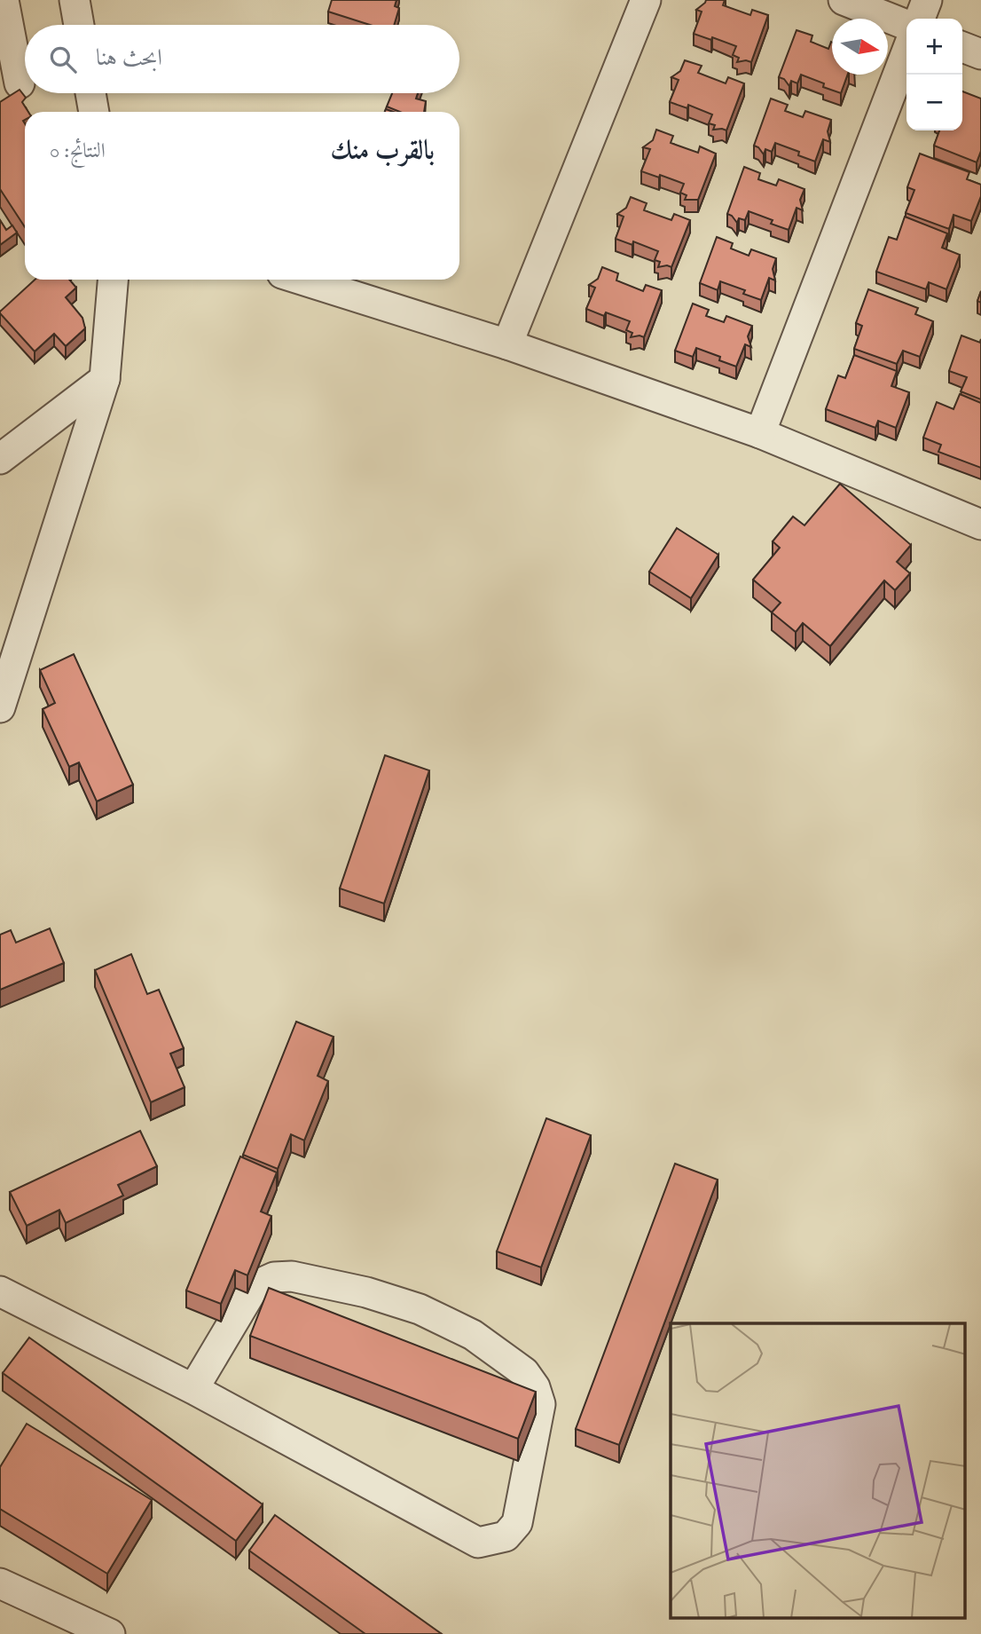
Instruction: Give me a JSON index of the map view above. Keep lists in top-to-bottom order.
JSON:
{
  "north": "right",
  "page": {
    "map_buttons": ["+", "−"],
    "search": "ابحث هنا",
    "heading": ["بالقرب منك", "النتائج: 0"]
  }
}
